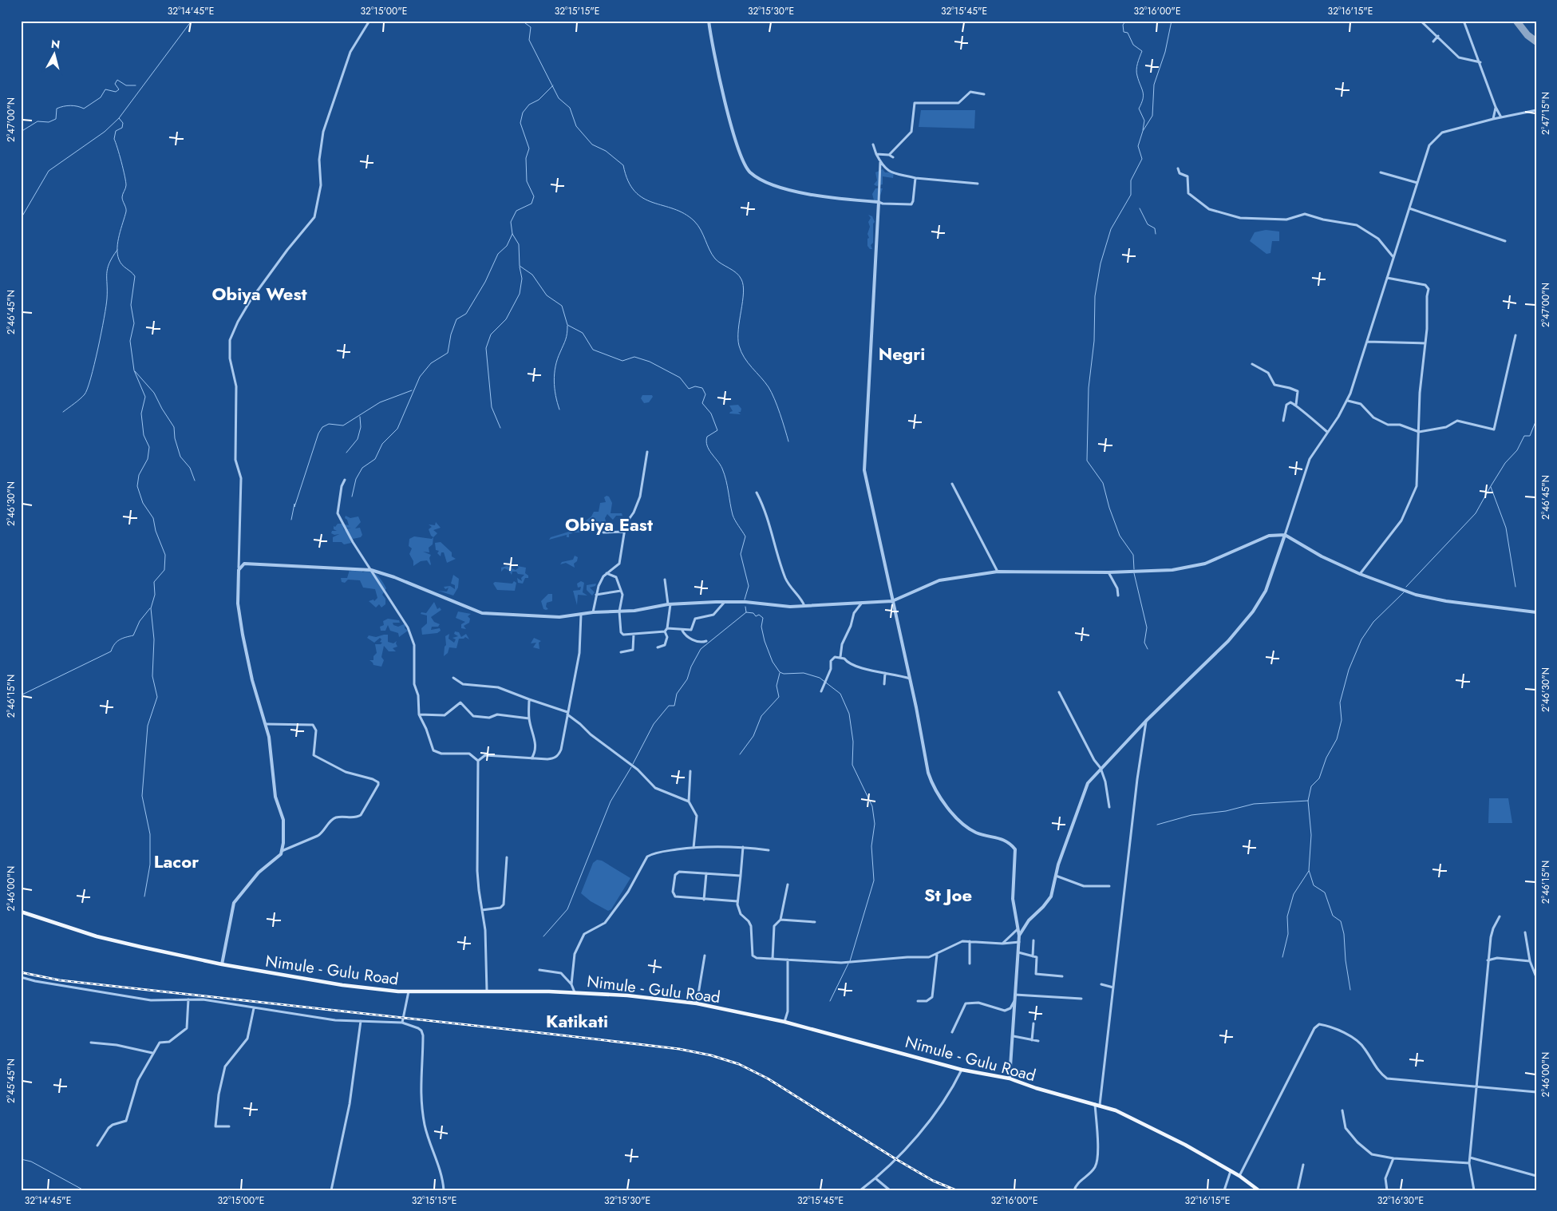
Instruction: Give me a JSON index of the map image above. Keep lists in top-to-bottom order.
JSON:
{
  "streets": {
    "main road": ["Nimule - Gulu Road"]
  },
  "districts": [
    "Obiya West",
    "Negri",
    "Obiya East",
    "Lacor",
    "St Joe",
    "Katikati"
  ],
  "north": "top",
  "coordinates": [
    "32°14'45\"E",
    "32°15'00\"E",
    "32°15'15\"E",
    "32°15'30\"E",
    "32°15'45\"E",
    "32°16'00\"E",
    "32°16'15\"E",
    "2°47'15\"N",
    "2°47'00\"N",
    "2°46'45\"N",
    "2°46'30\"N",
    "2°46'15\"N",
    "2°46'00\"N",
    "2°45'45\"N",
    "32°16'30\"E"
  ]
}
